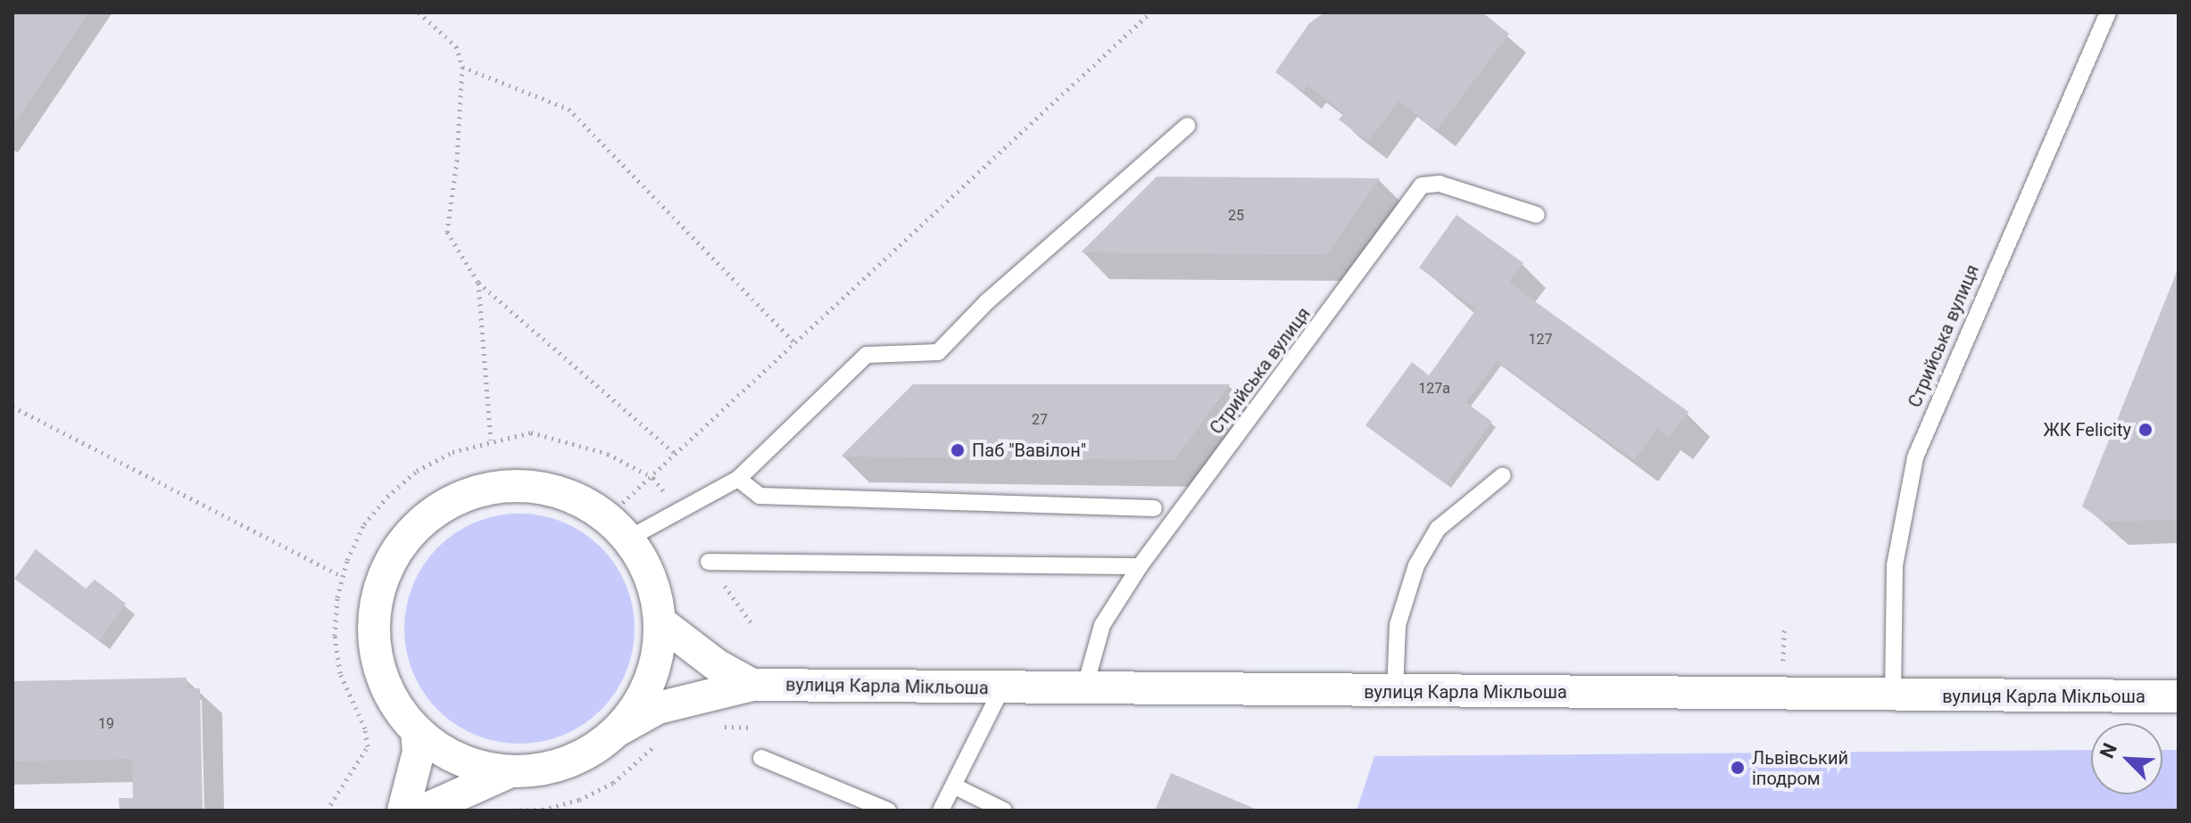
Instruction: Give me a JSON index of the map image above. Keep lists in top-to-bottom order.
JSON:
{
  "streets": {
    "street": ["вулиця Карла Мікльоша"],
    "lane": ["Стрийська вулиця"]
  },
  "crossings": [
    ["Стрийська вулиця", "вулиця Карла Мікльоша"]
  ],
  "places": ["ЖК Felicity", "Паб \"Вавілон\"", "Львівський іподром"],
  "house_numbers": [
    "25",
    "127",
    "127а",
    "27",
    "19"
  ],
  "north": "top left"
}
